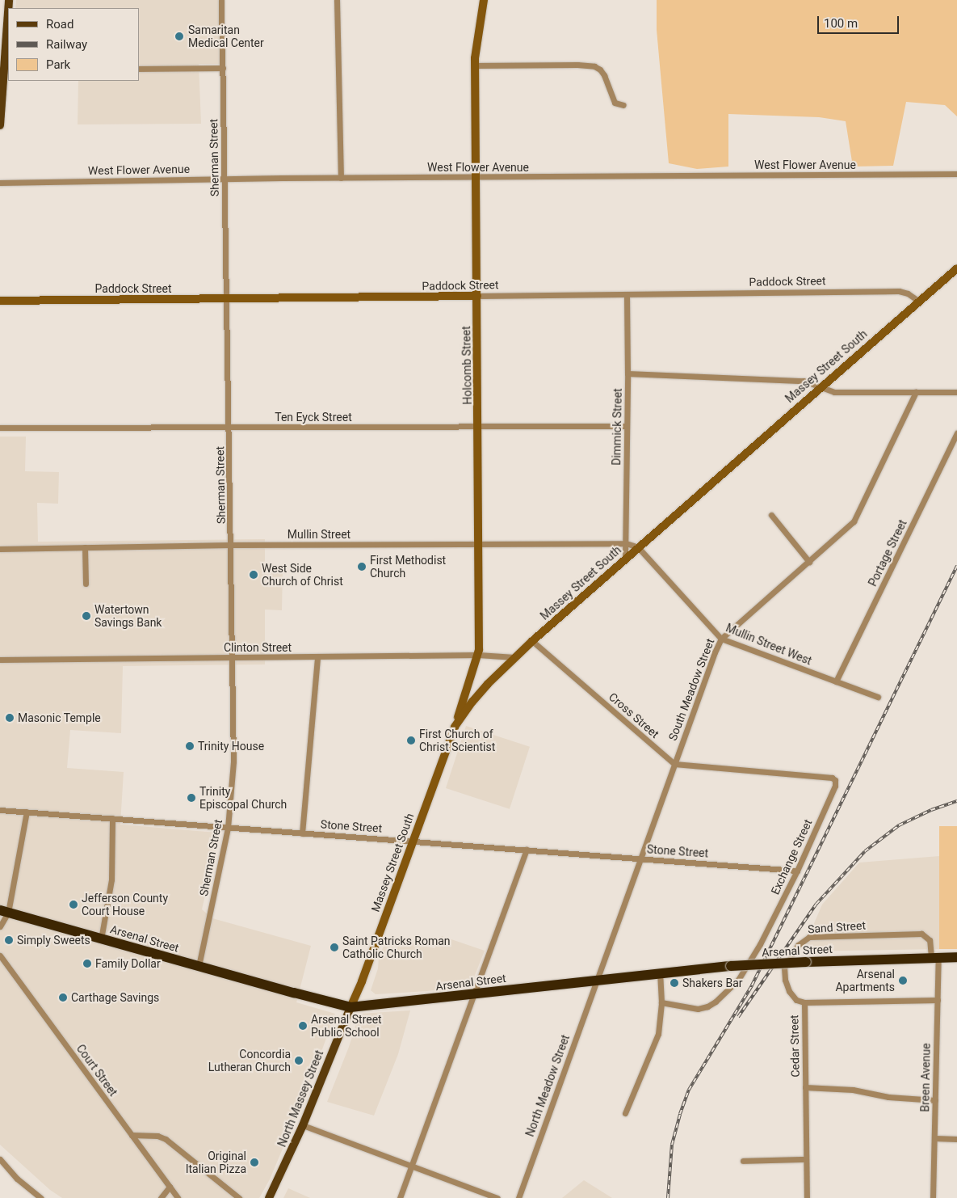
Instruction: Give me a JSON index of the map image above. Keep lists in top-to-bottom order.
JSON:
{
  "streets": {
    "highway": ["Arsenal Street"],
    "main road": [
      "Paddock Street",
      "Holcomb Street",
      "Massey Street South",
      "North Massey Street"
    ],
    "street": [
      "Sherman Street",
      "West Flower Avenue",
      "Ten Eyck Street",
      "Dimmick Street",
      "Mullin Street",
      "Portage Street",
      "Mullin Street West",
      "Clinton Street",
      "South Meadow Street",
      "Cross Street",
      "Stone Street",
      "Exchange Street",
      "Sand Street",
      "Cedar Street",
      "Court Street",
      "Breen Avenue",
      "North Meadow Street"
    ]
  },
  "crossings": [
    ["Sherman Street", "West Flower Avenue"],
    ["Sherman Street", "Paddock Street"],
    ["Sherman Street", "Ten Eyck Street"],
    ["Sherman Street", "Mullin Street"],
    ["Sherman Street", "Clinton Street"],
    ["Sherman Street", "Stone Street"],
    ["Sherman Street", "Arsenal Street"],
    ["West Flower Avenue", "Holcomb Street"],
    ["Paddock Street", "Holcomb Street"],
    ["Paddock Street", "Massey Street South"],
    ["Paddock Street", "Dimmick Street"],
    ["Holcomb Street", "Massey Street South"],
    ["Holcomb Street", "Ten Eyck Street"],
    ["Holcomb Street", "Mullin Street"],
    ["Holcomb Street", "Clinton Street"],
    ["Massey Street South", "Dimmick Street"],
    ["Massey Street South", "Mullin Street"],
    ["Massey Street South", "Mullin Street West"],
    ["Massey Street South", "Clinton Street"],
    ["Massey Street South", "Cross Street"],
    ["Massey Street South", "Stone Street"],
    ["Massey Street South", "Arsenal Street"],
    ["Massey Street South", "North Massey Street"],
    ["Ten Eyck Street", "Dimmick Street"],
    ["Dimmick Street", "Mullin Street"],
    ["Mullin Street", "Mullin Street West"],
    ["Portage Street", "Mullin Street West"],
    ["Mullin Street West", "South Meadow Street"],
    ["South Meadow Street", "Cross Street"],
    ["South Meadow Street", "Stone Street"],
    ["South Meadow Street", "Exchange Street"],
    ["South Meadow Street", "Arsenal Street"],
    ["South Meadow Street", "North Meadow Street"],
    ["Cross Street", "Exchange Street"],
    ["Stone Street", "Exchange Street"],
    ["Sand Street", "Arsenal Street"],
    ["Sand Street", "Cedar Street"],
    ["Sand Street", "Breen Avenue"],
    ["Arsenal Street", "Breen Avenue"],
    ["Arsenal Street", "North Meadow Street"],
    ["Arsenal Street", "North Massey Street"],
    ["Cedar Street", "Breen Avenue"]
  ],
  "places": [
    "Samaritan Medical Center",
    "First Methodist Church",
    "West Side Church of Christ",
    "Watertown Savings Bank",
    "Masonic Temple",
    "First Church of Christ Scientist",
    "Trinity House",
    "Trinity Episcopal Church",
    "Jefferson County Court House",
    "Simply Sweets",
    "Saint Patricks Roman Catholic Church",
    "Family Dollar",
    "Arsenal Apartments",
    "Shakers Bar",
    "Carthage Savings",
    "Arsenal Street Public School",
    "Concordia Lutheran Church",
    "Original Italian Pizza"
  ],
  "legend": ["Road", "Railway", "Park"],
  "scale_bar": "100 m"
}
